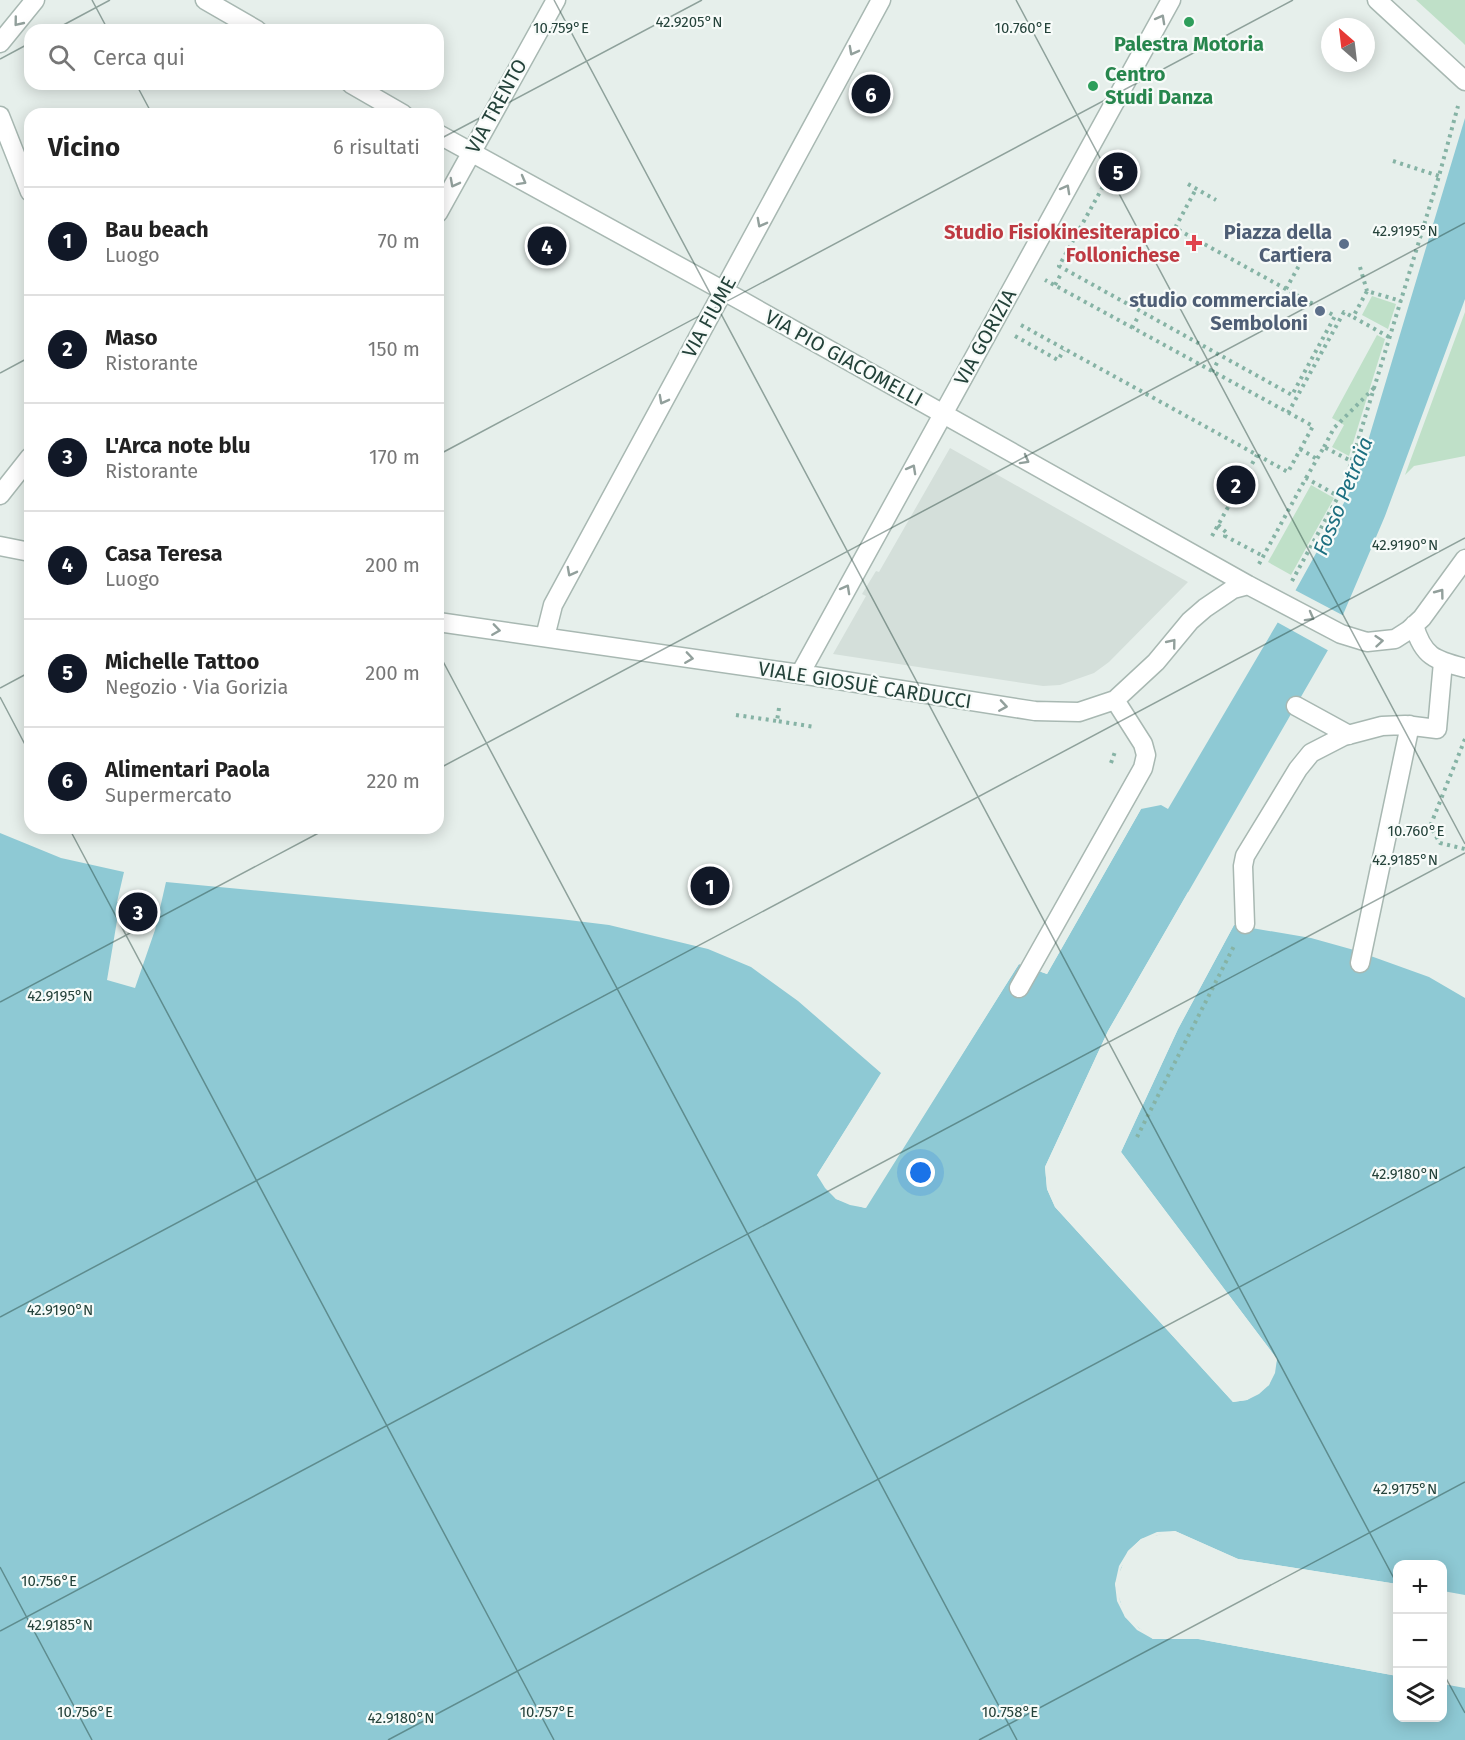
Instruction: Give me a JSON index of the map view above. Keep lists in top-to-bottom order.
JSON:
{
  "streets": {
    "street": [
      "VIA TRENTO",
      "VIA FIUME",
      "VIA GORIZIA",
      "VIA PIO GIACOMELLI",
      "VIALE GIOSUÈ CARDUCCI"
    ]
  },
  "crossings": [
    ["VIA TRENTO", "VIA PIO GIACOMELLI"],
    ["VIA FIUME", "VIA PIO GIACOMELLI"],
    ["VIA FIUME", "VIALE GIOSUÈ CARDUCCI"],
    ["VIA GORIZIA", "VIA PIO GIACOMELLI"],
    ["VIA GORIZIA", "VIALE GIOSUÈ CARDUCCI"],
    ["VIA PIO GIACOMELLI", "VIALE GIOSUÈ CARDUCCI"]
  ],
  "one_way": [
    "VIA FIUME",
    "VIA GORIZIA",
    "VIA PIO GIACOMELLI",
    "VIALE GIOSUÈ CARDUCCI"
  ],
  "water": ["Fosso Petraia"],
  "places": {
    "other": [
      "Palestra Motoria",
      "Centro Studi Danza",
      "Piazza della Cartiera",
      "studio commerciale Semboloni"
    ],
    "health": ["Studio Fisiokinesiterapico Follonichese"]
  },
  "north": "top left",
  "page": {
    "search": "Cerca qui",
    "pins": [
      "6",
      "5",
      "4",
      "2",
      "1",
      "3"
    ],
    "heading": ["Vicino", "6 risultati"],
    "list": [
      {
        "mark": "1",
        "name": "Bau beach",
        "note": "Luogo",
        "value": "70 m"
      },
      {
        "mark": "2",
        "name": "Maso",
        "note": "Ristorante",
        "value": "150 m"
      },
      {
        "mark": "3",
        "name": "L'Arca note blu",
        "note": "Ristorante",
        "value": "170 m"
      },
      {
        "mark": "4",
        "name": "Casa Teresa",
        "note": "Luogo",
        "value": "200 m"
      },
      {
        "mark": "5",
        "name": "Michelle Tattoo",
        "note": "Negozio · Via Gorizia",
        "value": "200 m"
      },
      {
        "mark": "6",
        "name": "Alimentari Paola",
        "note": "Supermercato",
        "value": "220 m"
      }
    ],
    "map_buttons": ["+", "−"]
  },
  "coordinates": [
    "42.9205°N",
    "10.759°E",
    "10.760°E",
    "42.9195°N",
    "42.9190°N",
    "42.9185°N",
    "42.9180°N",
    "42.9175°N",
    "10.756°E",
    "10.757°E",
    "10.758°E"
  ]
}
